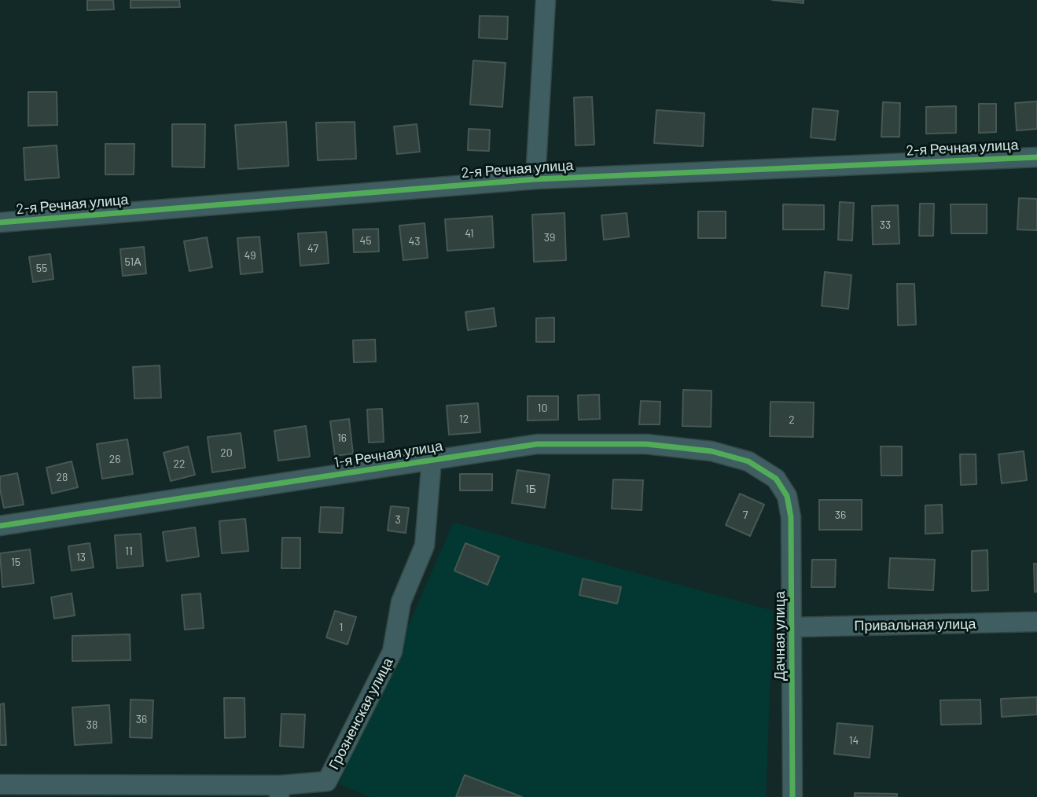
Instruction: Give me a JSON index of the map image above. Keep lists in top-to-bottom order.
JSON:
{
  "streets": {
    "street": [
      "2-я Речная улица",
      "1-я Речная улица",
      "Привальная улица",
      "Дачная улица",
      "Грозненская улица"
    ]
  },
  "crossings": [
    ["1-я Речная улица", "Дачная улица"],
    ["1-я Речная улица", "Грозненская улица"],
    ["Привальная улица", "Дачная улица"]
  ],
  "house_numbers": [
    "33",
    "41",
    "39",
    "45",
    "43",
    "47",
    "49",
    "51А",
    "55",
    "10",
    "12",
    "2",
    "16",
    "20",
    "26",
    "22",
    "28",
    "1Б",
    "7",
    "36",
    "3",
    "11",
    "13",
    "15",
    "1",
    "36",
    "38",
    "14"
  ]
}
